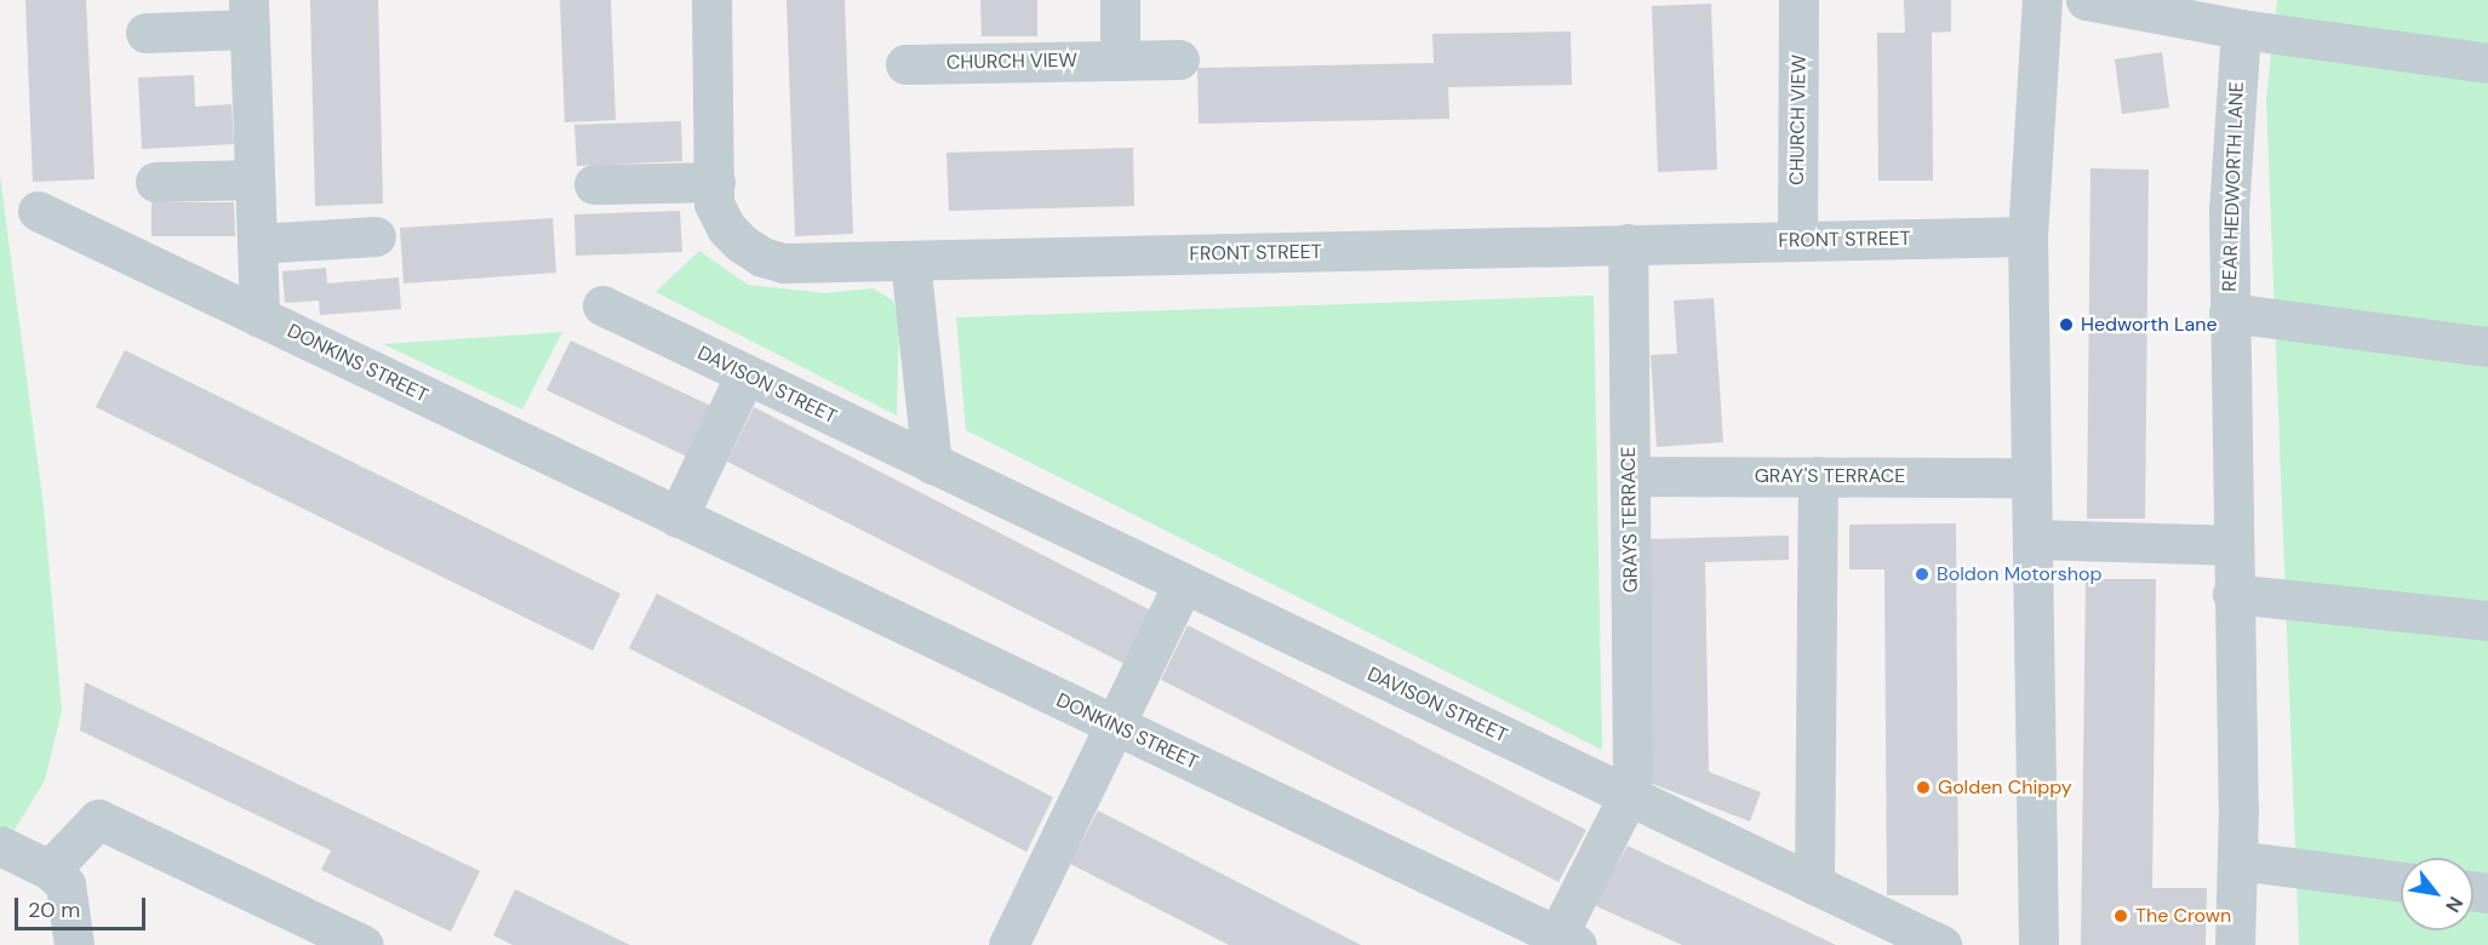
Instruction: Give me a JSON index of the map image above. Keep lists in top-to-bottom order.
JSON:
{
  "streets": {
    "street": [
      "CHURCH VIEW",
      "REAR HEDWORTH LANE",
      "FRONT STREET",
      "DONKINS STREET",
      "DAVISON STREET",
      "GRAY'S TERRACE",
      "GRAYS TERRACE"
    ]
  },
  "crossings": [
    ["CHURCH VIEW", "FRONT STREET"],
    ["FRONT STREET", "GRAYS TERRACE"],
    ["DAVISON STREET", "GRAYS TERRACE"],
    ["GRAY'S TERRACE", "GRAYS TERRACE"]
  ],
  "places": [
    "Hedworth Lane",
    "Boldon Motorshop",
    "Golden Chippy",
    "The Crown"
  ],
  "scale_bar": "20 m",
  "north": "bottom right"
}
